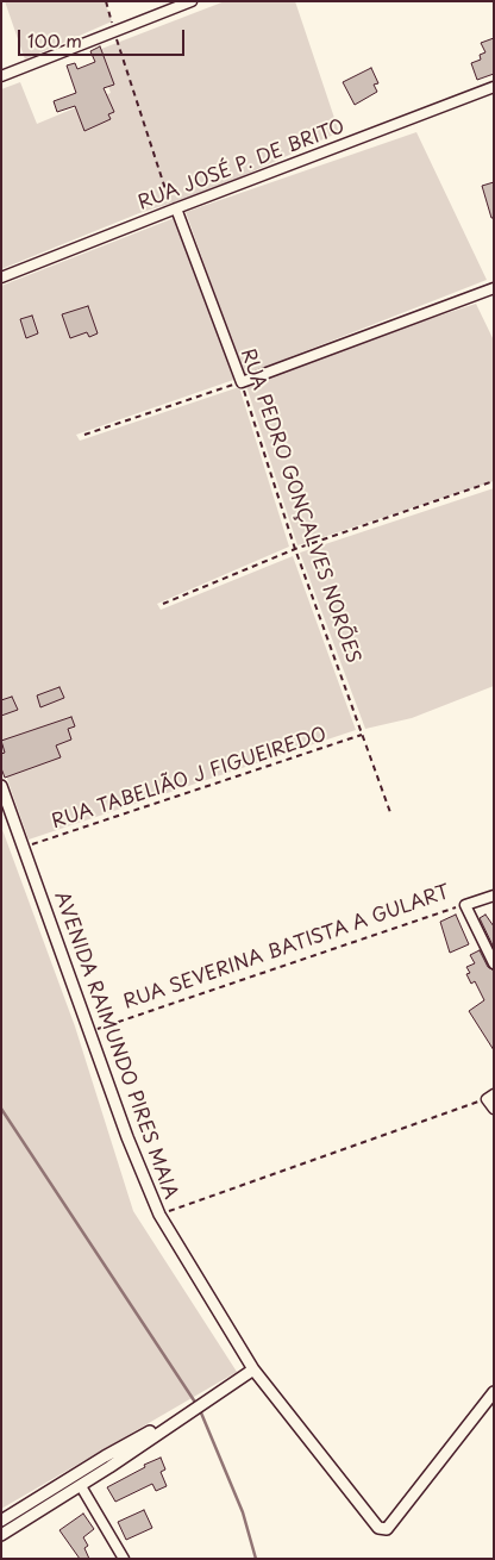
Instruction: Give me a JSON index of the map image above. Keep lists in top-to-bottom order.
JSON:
{
  "streets": {
    "street": [
      "RUA JOSÉ P. DE BRITO",
      "RUA PEDRO GONÇALVES NORÕES",
      "RUA SEVERINA BATISTA A GULART",
      "AVENIDA RAIMUNDO PIRES MAIA"
    ],
    "path": ["RUA TABELIÃO J FIGUEIREDO"]
  },
  "crossings": [
    ["RUA JOSÉ P. DE BRITO", "RUA PEDRO GONÇALVES NORÕES"],
    ["RUA PEDRO GONÇALVES NORÕES", "RUA TABELIÃO J FIGUEIREDO"],
    ["RUA TABELIÃO J FIGUEIREDO", "AVENIDA RAIMUNDO PIRES MAIA"],
    ["RUA SEVERINA BATISTA A GULART", "AVENIDA RAIMUNDO PIRES MAIA"]
  ],
  "scale_bar": "100 m"
}
